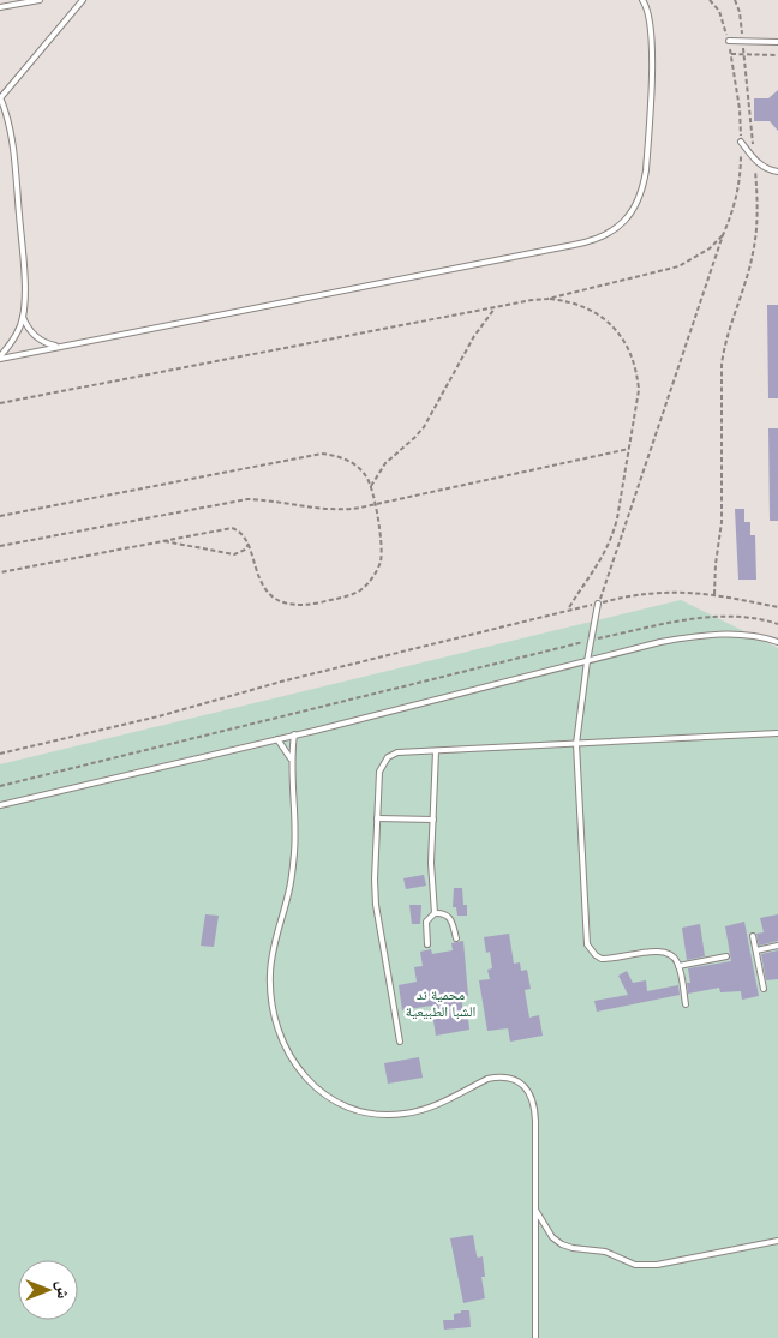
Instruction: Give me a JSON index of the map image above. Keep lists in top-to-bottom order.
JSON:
{
  "parks": ["محمية ند الشبا الطبيعية"],
  "north": "right"
}
